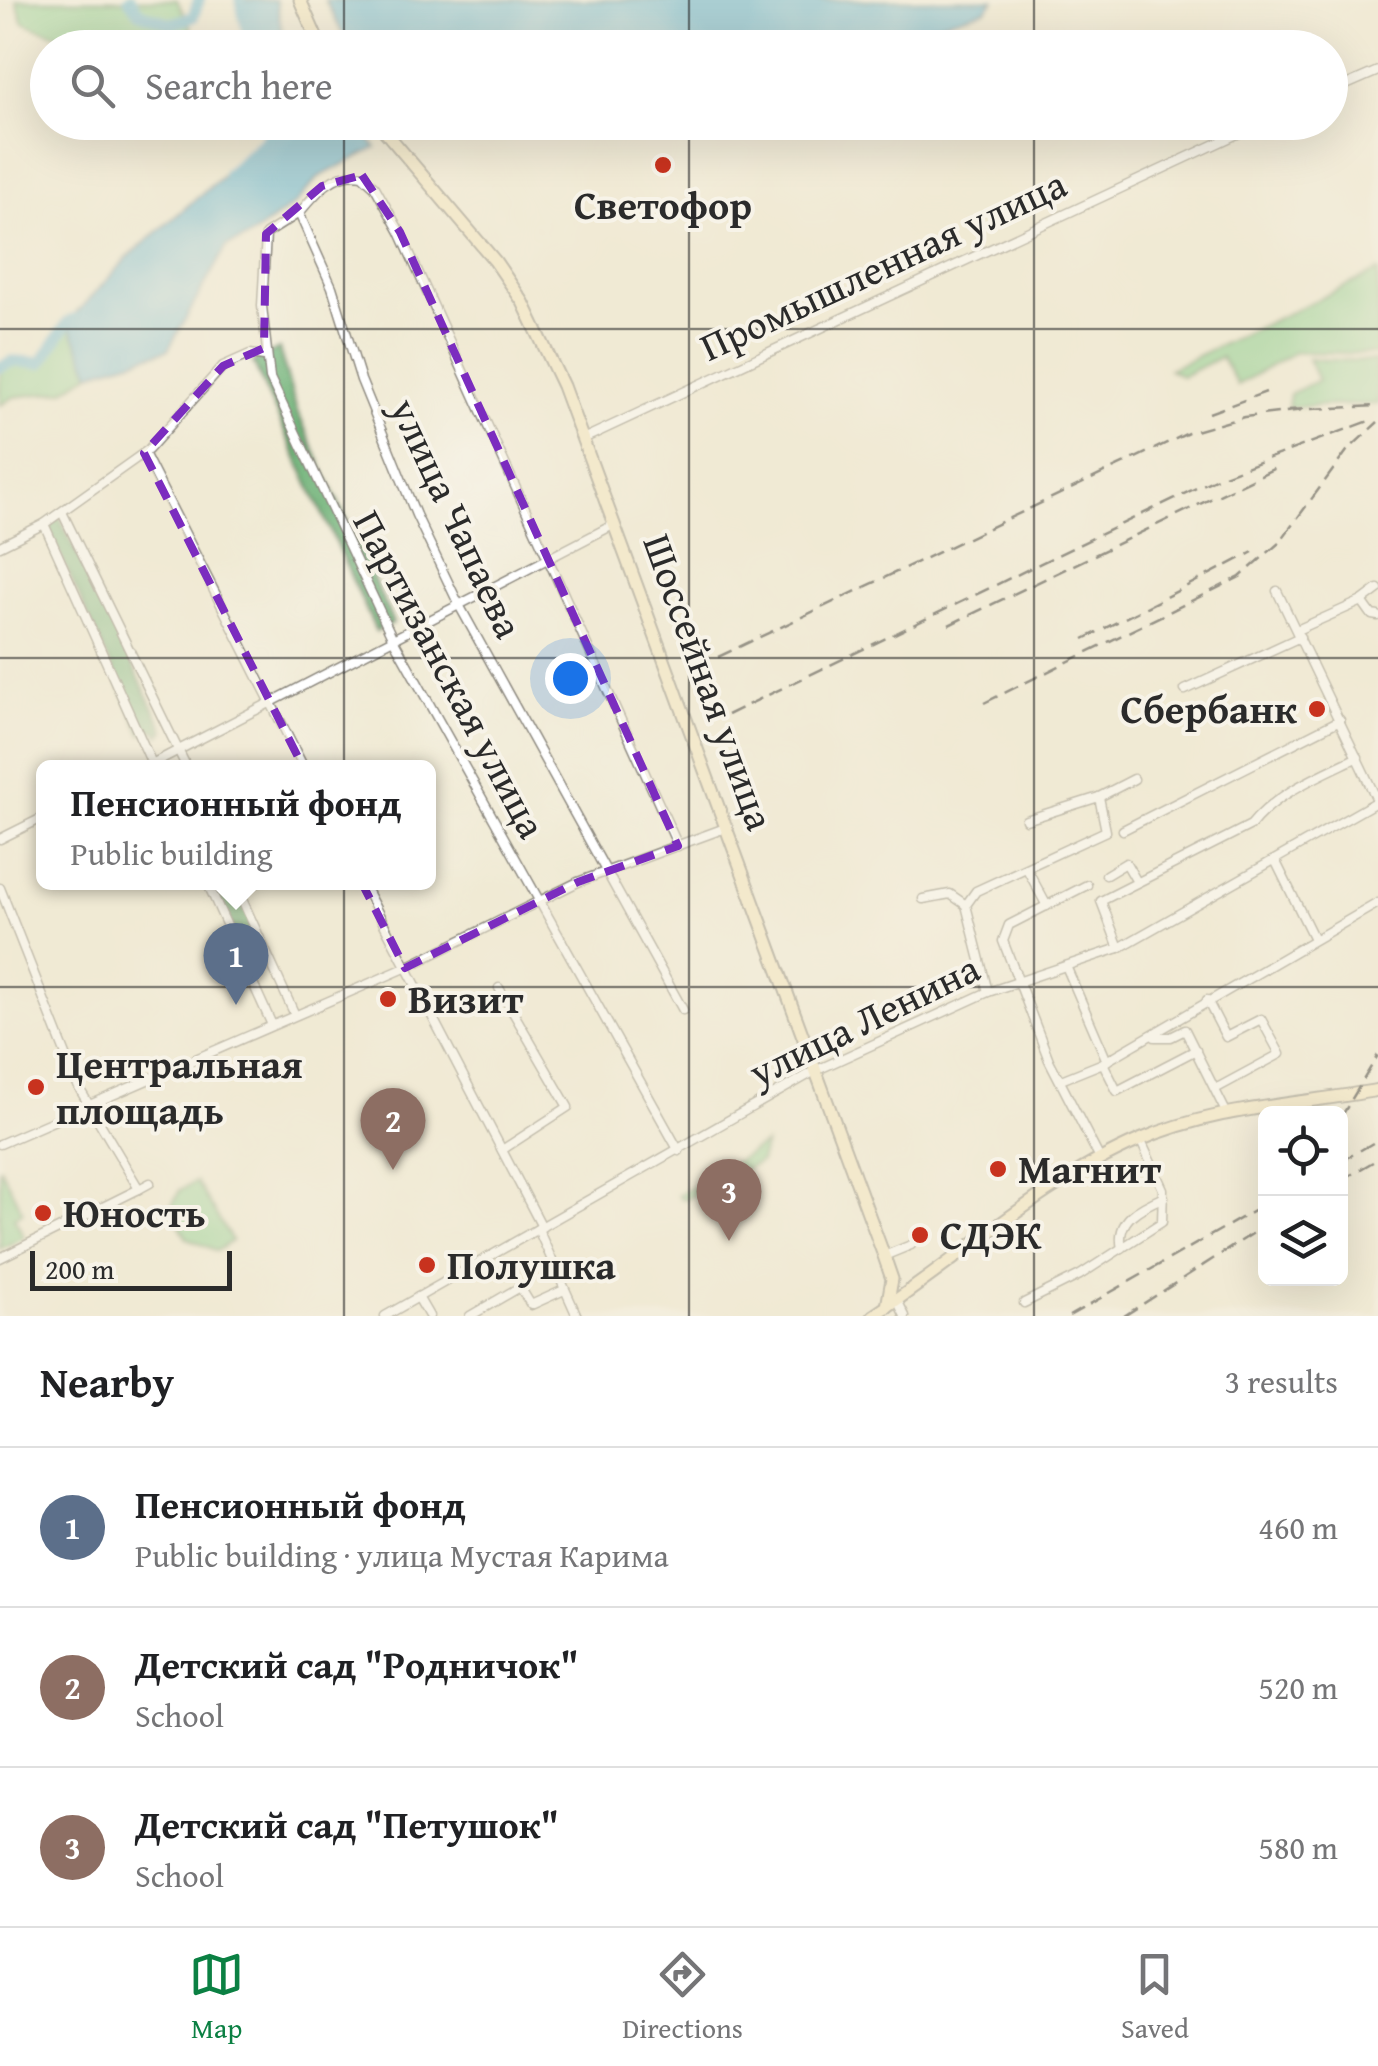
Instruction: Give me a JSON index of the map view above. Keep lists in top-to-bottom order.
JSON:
{
  "streets": {
    "main road": ["Шоссейная улица"],
    "street": [
      "Промышленная улица",
      "улица Чапаева",
      "Партизанская улица",
      "улица Ленина"
    ]
  },
  "crossings": [
    ["Промышленная улица", "Шоссейная улица"],
    ["улица Чапаева", "Партизанская улица"],
    ["Партизанская улица", "улица Ленина"],
    ["Шоссейная улица", "улица Ленина"]
  ],
  "places": [
    "Светофор",
    "Сбербанк",
    "Визит",
    "Центральная площадь",
    "Магнит",
    "Юность",
    "СДЭК",
    "Полушка"
  ],
  "scale_bar": "200 m",
  "page": {
    "search": "Search here",
    "popup": ["Пенсионный фонд", "Public building"],
    "pins": ["1", "2", "3"],
    "scale": "200 m",
    "heading": ["Nearby", "3 results"],
    "list": [
      {
        "mark": "1",
        "name": "Пенсионный фонд",
        "note": "Public building · улица Мустая Карима",
        "value": "460 m"
      },
      {
        "mark": "2",
        "name": "Детский сад \"Родничок\"",
        "note": "School",
        "value": "520 m"
      },
      {
        "mark": "3",
        "name": "Детский сад \"Петушок\"",
        "note": "School",
        "value": "580 m"
      }
    ],
    "nav": ["Map", "Directions", "Saved"]
  }
}
